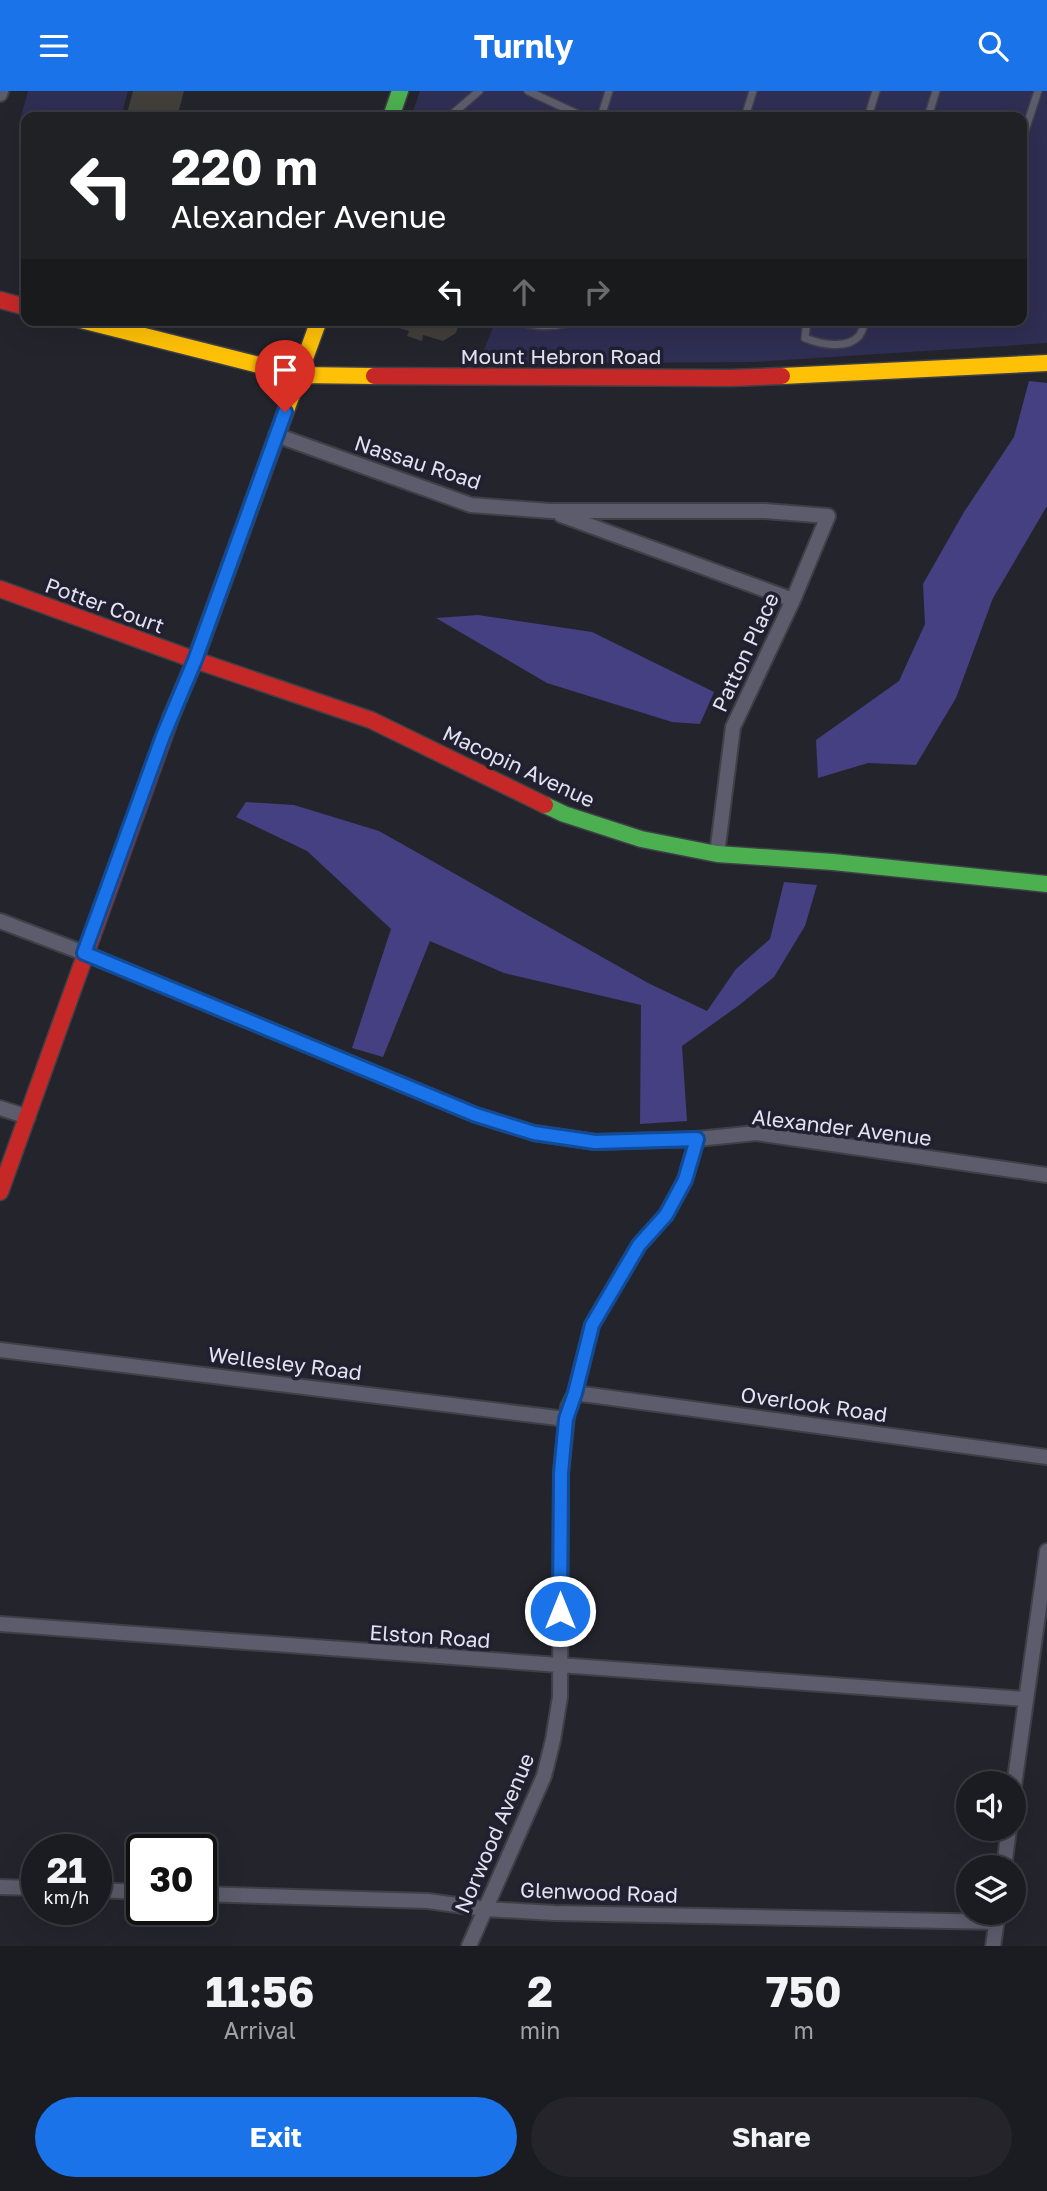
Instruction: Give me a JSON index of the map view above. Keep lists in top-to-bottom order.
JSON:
{
  "streets": {
    "main road": ["Mount Hebron Road", "Potter Court", "Macopin Avenue"],
    "street": [
      "Nassau Road",
      "Patton Place",
      "Alexander Avenue",
      "Wellesley Road",
      "Overlook Road",
      "Elston Road",
      "Norwood Avenue",
      "Glenwood Road"
    ]
  },
  "crossings": [
    ["Nassau Road", "Patton Place"],
    ["Potter Court", "Macopin Avenue"],
    ["Patton Place", "Macopin Avenue"],
    ["Alexander Avenue", "Norwood Avenue"],
    ["Wellesley Road", "Norwood Avenue"],
    ["Overlook Road", "Norwood Avenue"],
    ["Elston Road", "Norwood Avenue"],
    ["Norwood Avenue", "Glenwood Road"]
  ],
  "page": {
    "header": "Turnly",
    "turn": ["220 m", "Alexander Avenue"],
    "speed": "21 km/h",
    "limit": "30",
    "eta": [
      "11:56",
      "Arrival",
      "2",
      "min",
      "750",
      "m"
    ],
    "buttons": ["Exit", "Share"]
  }
}
